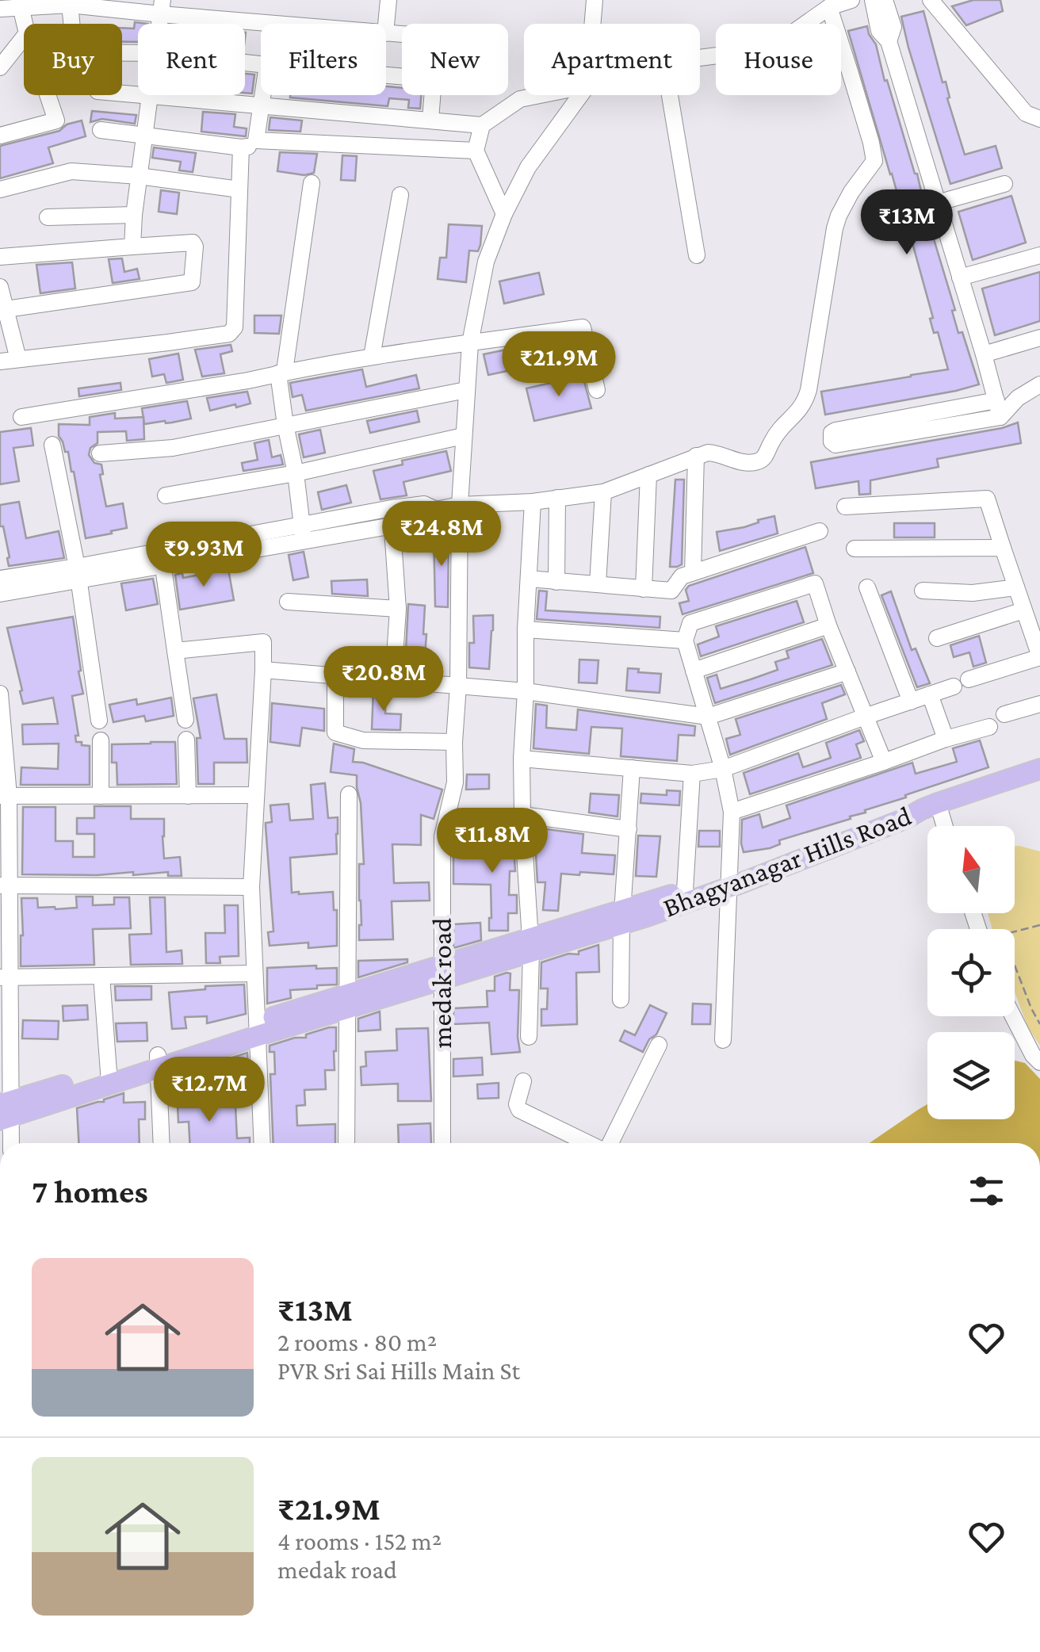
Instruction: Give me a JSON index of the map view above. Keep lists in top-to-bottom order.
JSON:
{
  "streets": {
    "main road": ["Bhagyanagar Hills Road"],
    "street": ["medak road"]
  },
  "crossings": [
    ["Bhagyanagar Hills Road", "medak road"]
  ],
  "north": "top",
  "page": {
    "chip": [
      "Buy",
      "Rent",
      "Filters",
      "New",
      "Apartment",
      "House"
    ],
    "price": [
      "₹13M",
      "₹21.9M",
      "₹24.8M",
      "₹9.93M",
      "₹20.8M",
      "₹11.8M",
      "₹12.7M"
    ],
    "heading": "7 homes",
    "list": [
      {
        "name": "₹13M",
        "note": "2 rooms · 80 m² · PVR Sri Sai Hills Main St"
      },
      {
        "name": "₹21.9M",
        "note": "4 rooms · 152 m² · medak road"
      }
    ]
  }
}
